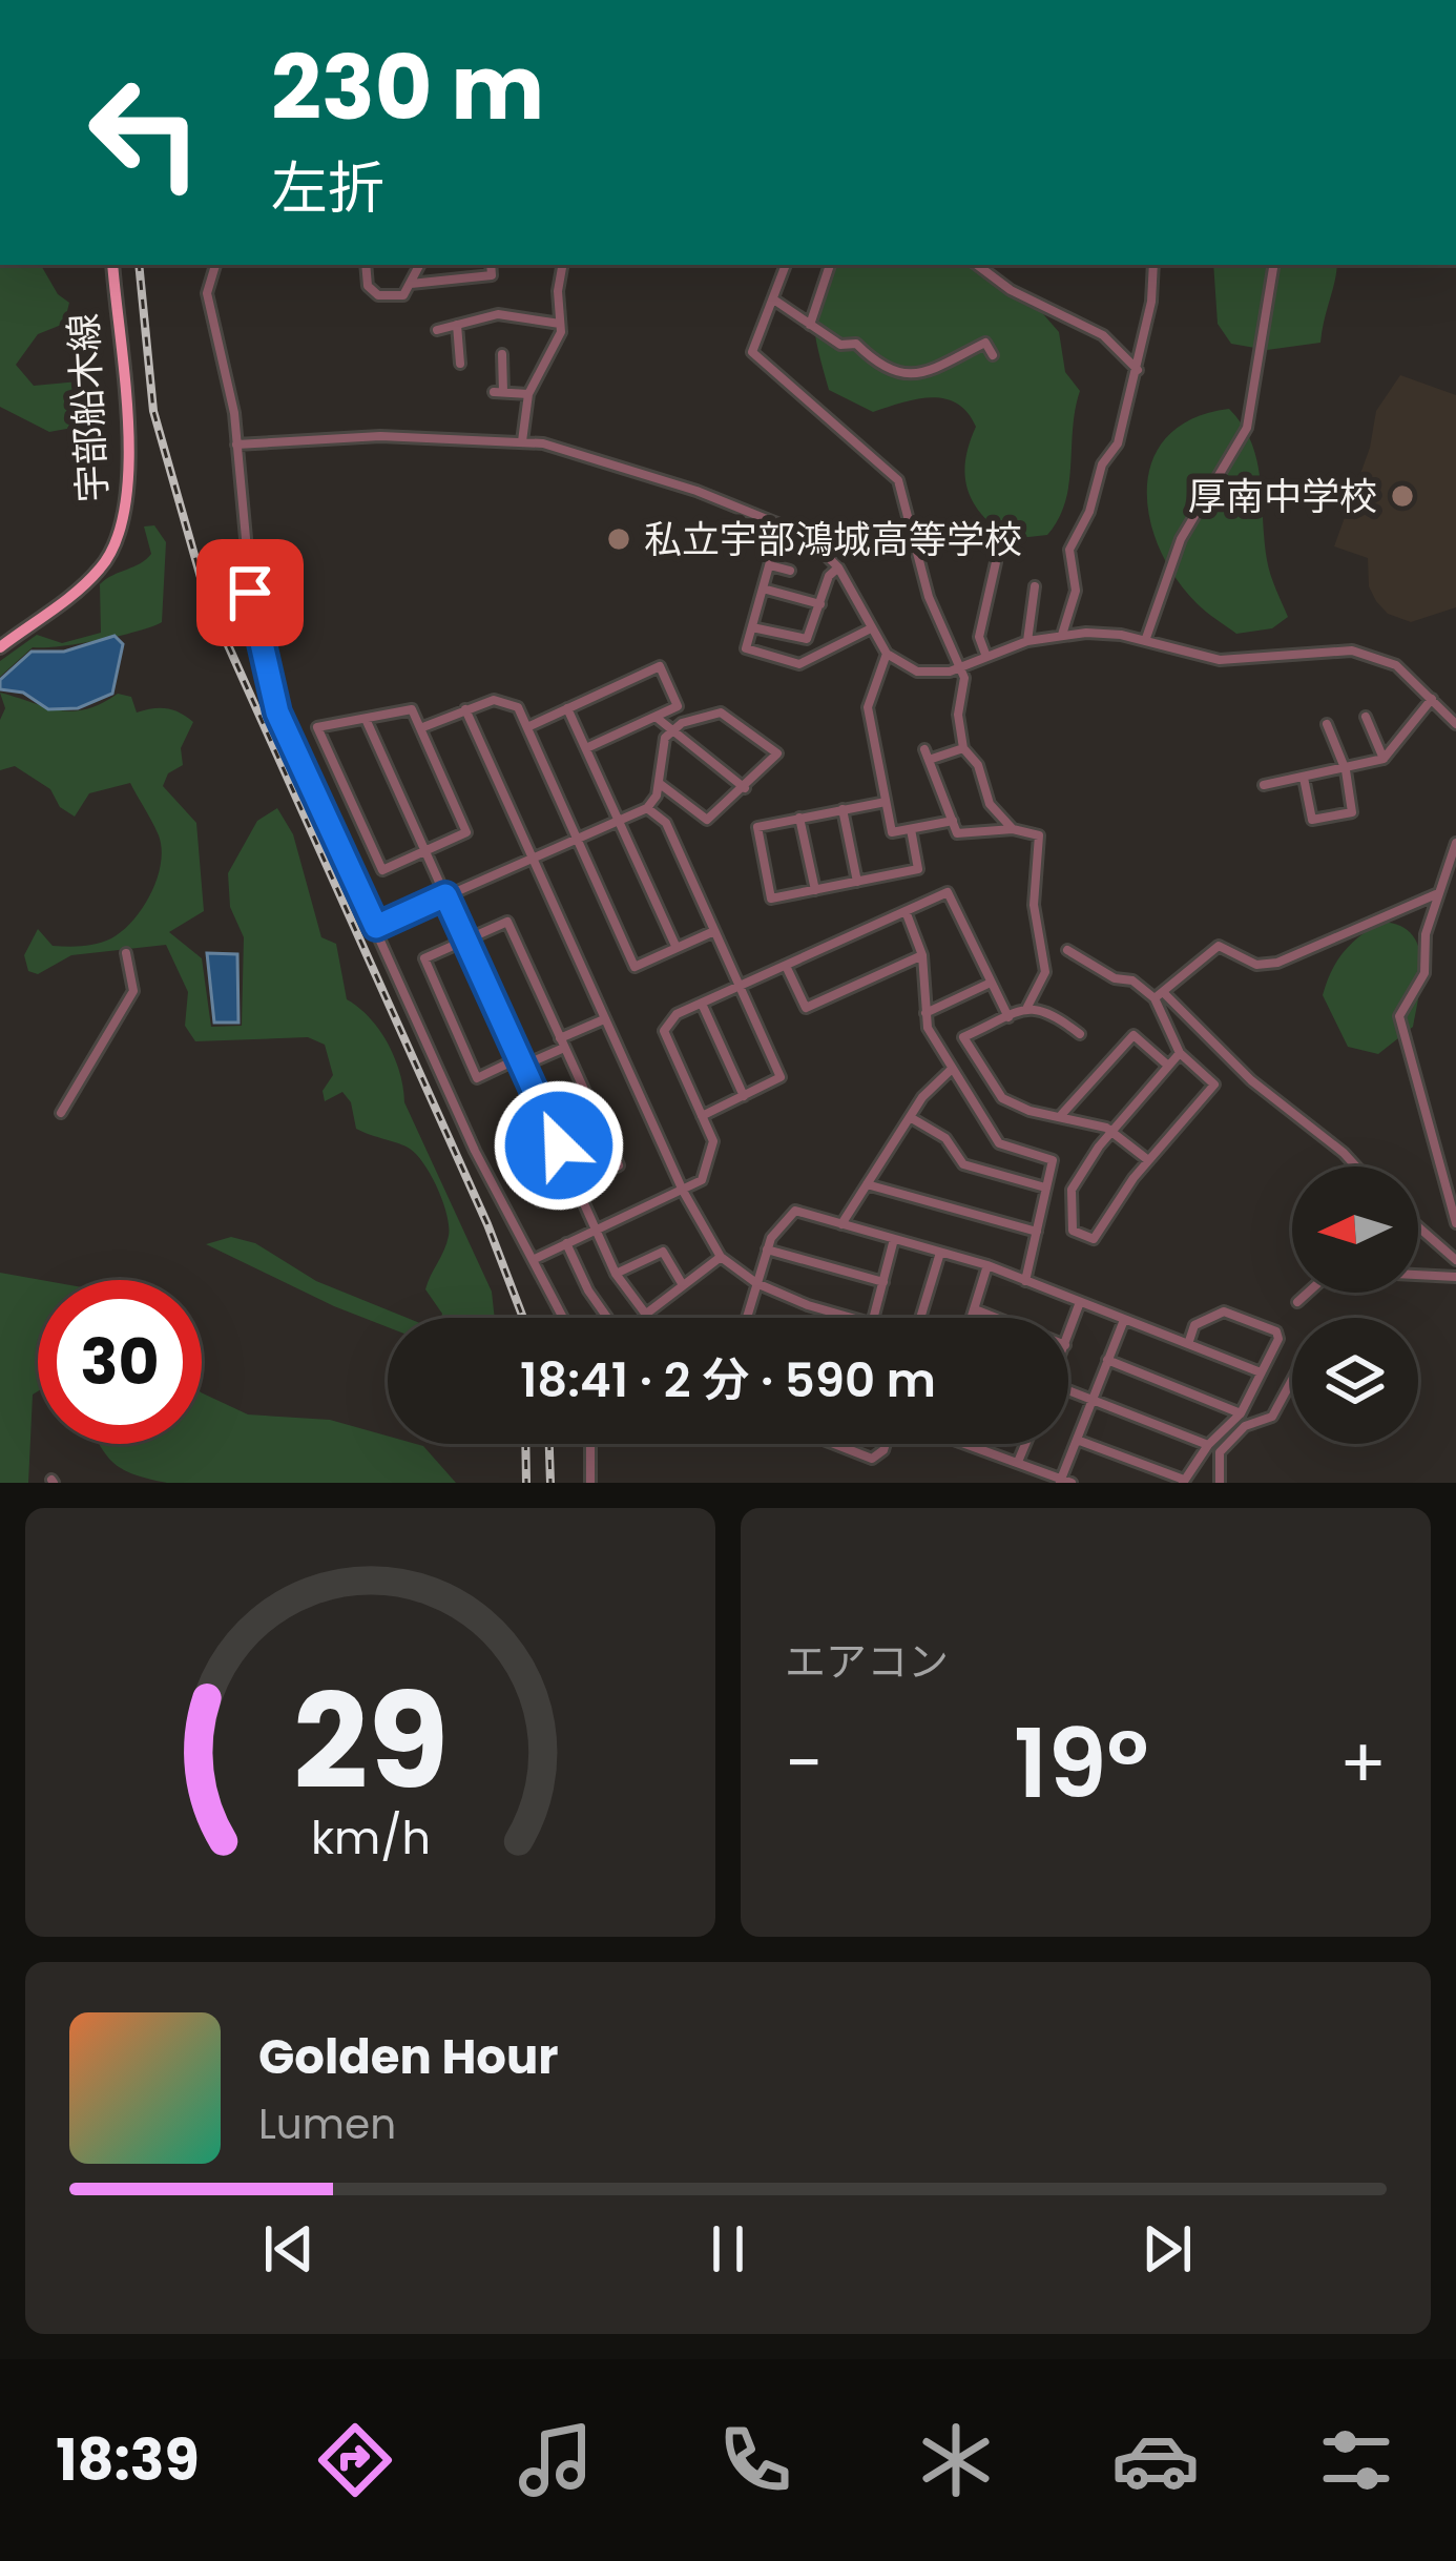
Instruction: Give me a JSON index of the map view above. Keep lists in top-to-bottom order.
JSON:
{
  "streets": {
    "main road": ["宇部船木線"]
  },
  "places": ["厚南中学校", "私立宇部鴻城高等学校"],
  "north": "left",
  "page": {
    "turn": ["230 m", "左折"],
    "limit": "30",
    "trip": "18:41 · 2 分 · 590 m",
    "tile": "エアコン",
    "heat": ["−", "19°", "+"],
    "song": ["Golden Hour", "Lumen"],
    "tabs": "18:39",
    "gauge": ["29", "km/h"]
  }
}
